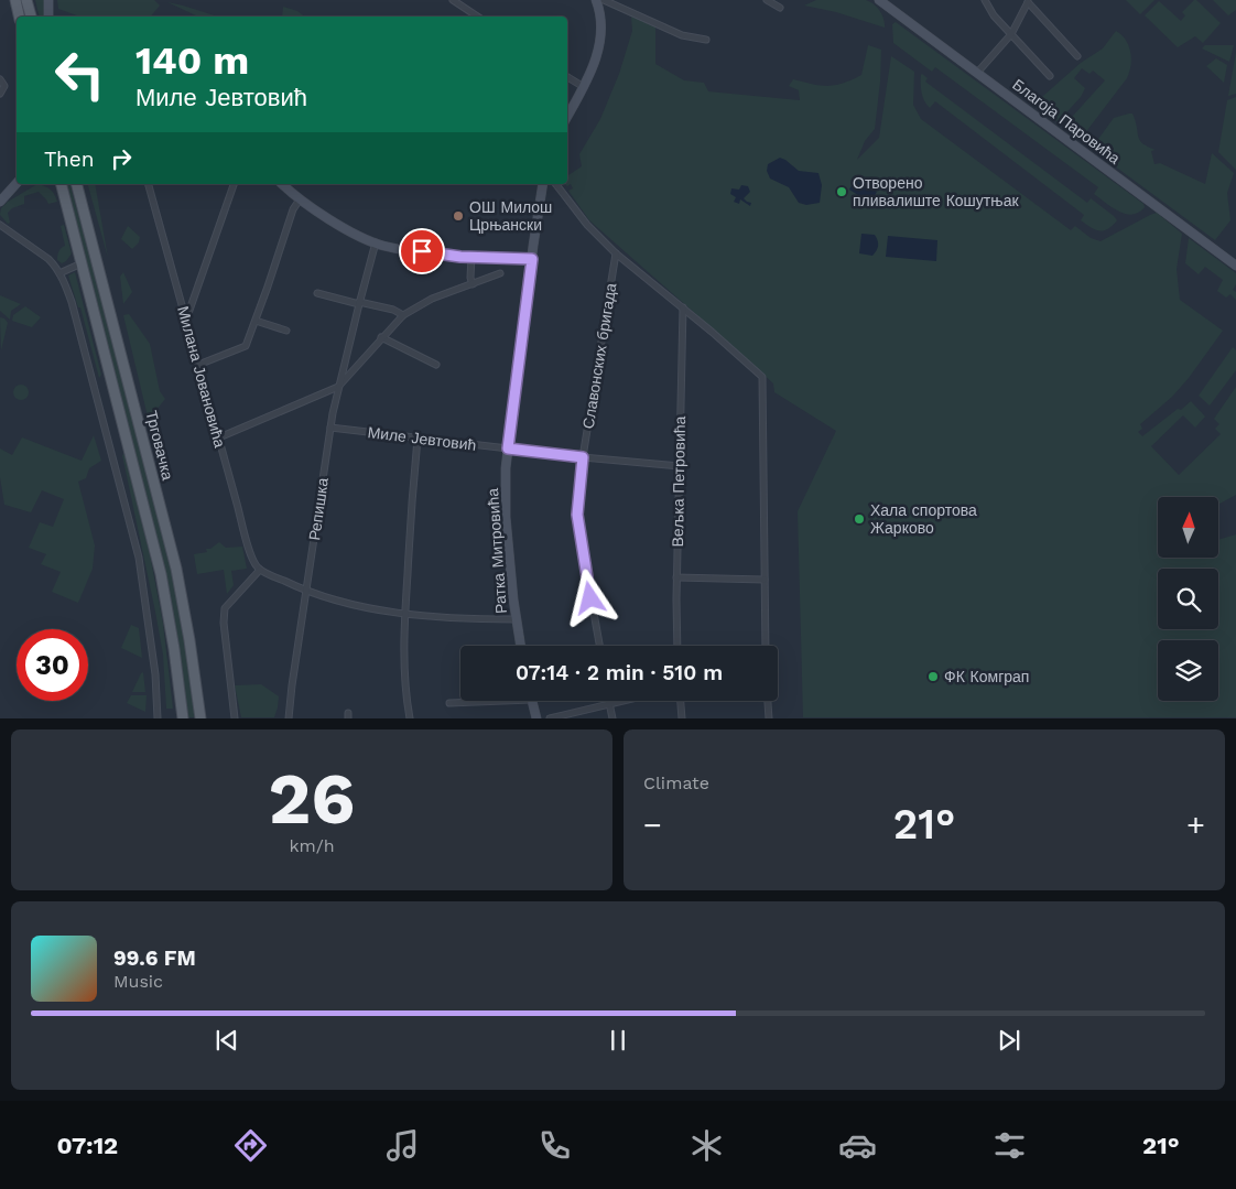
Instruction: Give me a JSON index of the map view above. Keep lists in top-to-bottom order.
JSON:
{
  "streets": {
    "main road": ["Трговачка"],
    "street": [
      "Благоја Паровића",
      "Славонских бригада",
      "Милана Јовановића",
      "Миле Јевтовић",
      "Вељка Петровића",
      "Репишка",
      "Ратка Митровића"
    ]
  },
  "crossings": [
    ["Славонских бригада", "Миле Јевтовић"],
    ["Миле Јевтовић", "Вељка Петровића"],
    ["Миле Јевтовић", "Репишка"],
    ["Миле Јевтовић", "Ратка Митровића"]
  ],
  "places": [
    "Отворено пливалиште Кошутњак",
    "ОШ Милош Црњански",
    "Хала спортова Жарково",
    "ФК Комграп"
  ],
  "north": "top",
  "page": {
    "turn": ["140 m", "Миле Јевтовић"],
    "then": "Then",
    "limit": "30",
    "trip": "07:14 · 2 min · 510 m",
    "tile": [
      ["26", "km/h"],
      "Climate"
    ],
    "heat": ["−", "21°", "+"],
    "song": ["99.6 FM", "Music"],
    "tabs": ["07:12", "21°"]
  }
}
